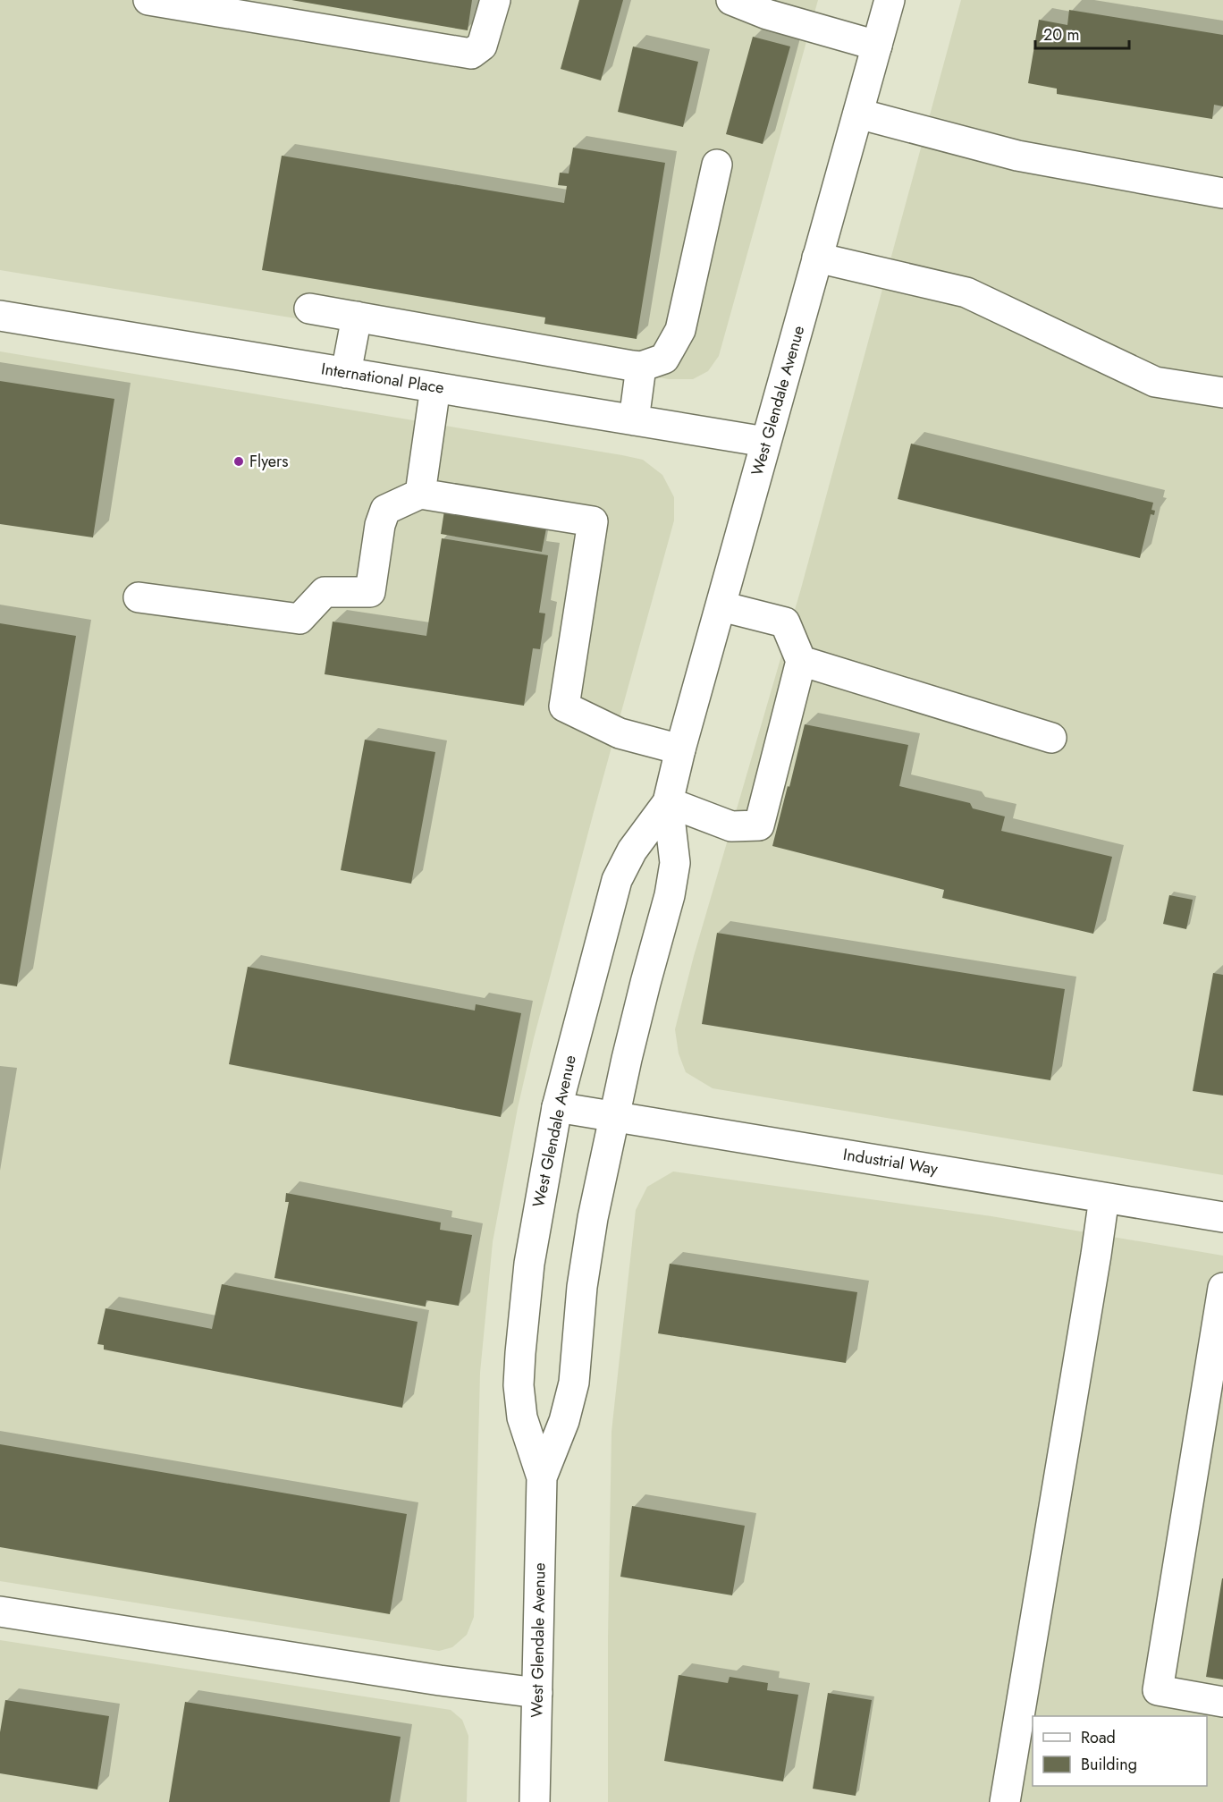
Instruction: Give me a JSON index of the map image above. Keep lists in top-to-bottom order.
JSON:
{
  "streets": {
    "main road": ["International Place", "West Glendale Avenue", "Industrial Way"]
  },
  "crossings": [
    ["International Place", "West Glendale Avenue"],
    ["West Glendale Avenue", "Industrial Way"]
  ],
  "places": ["Flyers"],
  "legend": ["Road", "Building"],
  "scale_bar": "20 m"
}
